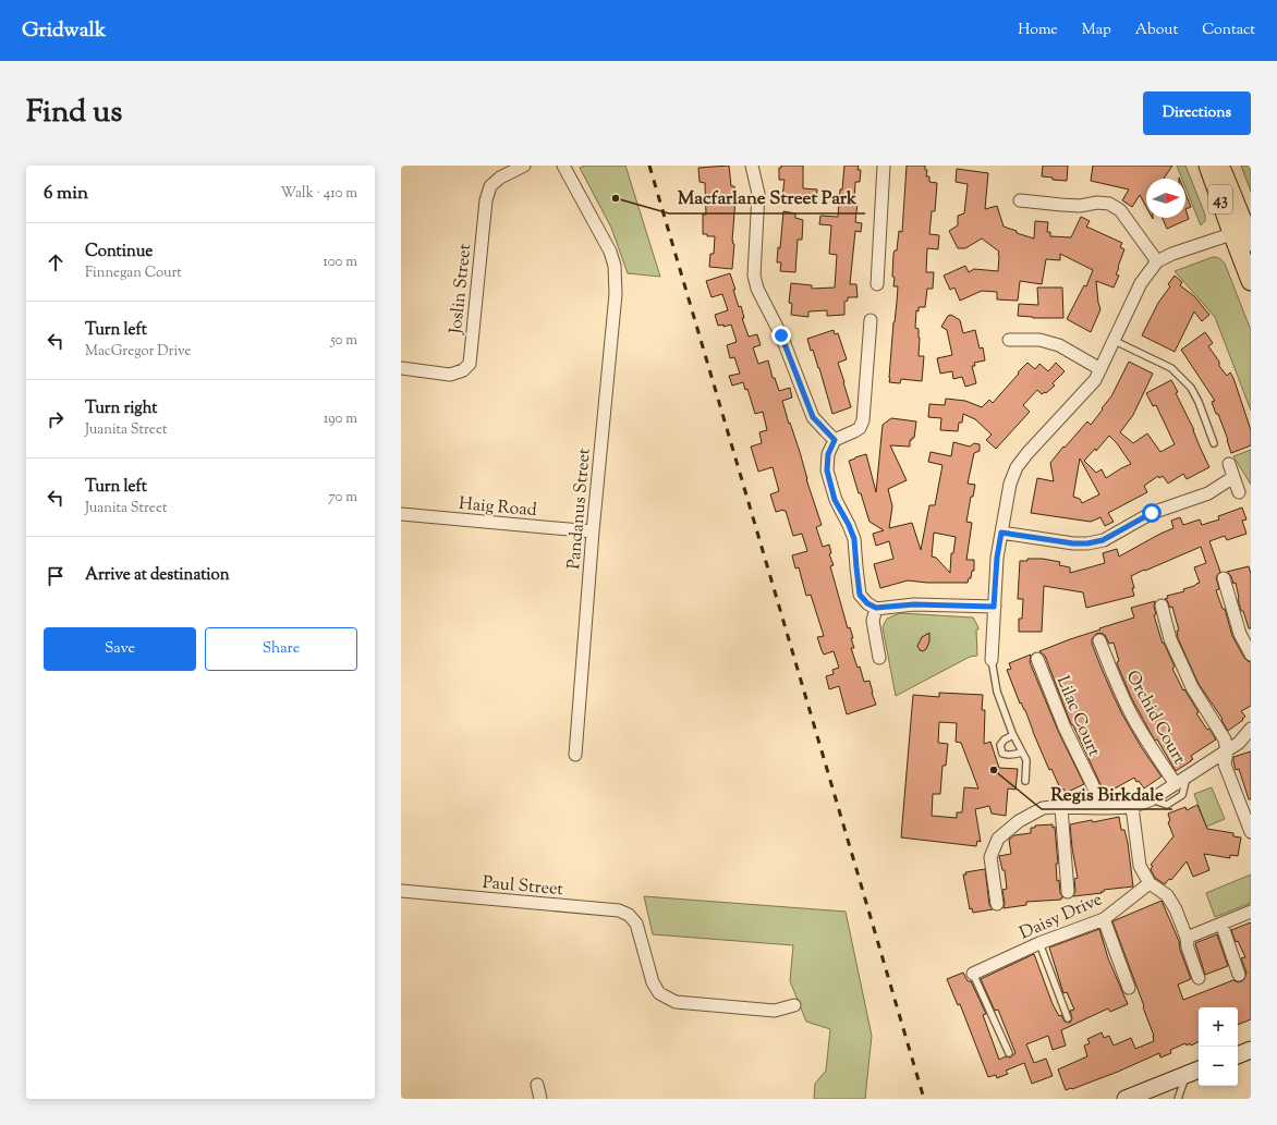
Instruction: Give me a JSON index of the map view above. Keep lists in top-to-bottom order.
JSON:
{
  "streets": {
    "main road": ["43"],
    "street": [
      "Joslin Street",
      "Haig Road",
      "Pandanus Street",
      "Lilac Court",
      "Orchid Court",
      "Paul Street",
      "Daisy Drive"
    ]
  },
  "crossings": [
    ["Haig Road", "Pandanus Street"]
  ],
  "places": ["Macfarlane Street Park", "Regis Birkdale"],
  "north": "right",
  "page": {
    "header": "Gridwalk",
    "nav": [
      "Home",
      "Map",
      "About",
      "Contact"
    ],
    "title": "Find us",
    "buttons": [
      "Directions",
      ["Save", "Share"]
    ],
    "heading": ["6 min", "Walk · 410 m"],
    "list": [
      ["Continue", "Finnegan Court", "100 m"],
      ["Turn left", "MacGregor Drive", "50 m"],
      ["Turn right", "Juanita Street", "190 m"],
      ["Turn left", "Juanita Street", "70 m"],
      "Arrive at destination"
    ],
    "map_buttons": ["+", "−"]
  }
}
